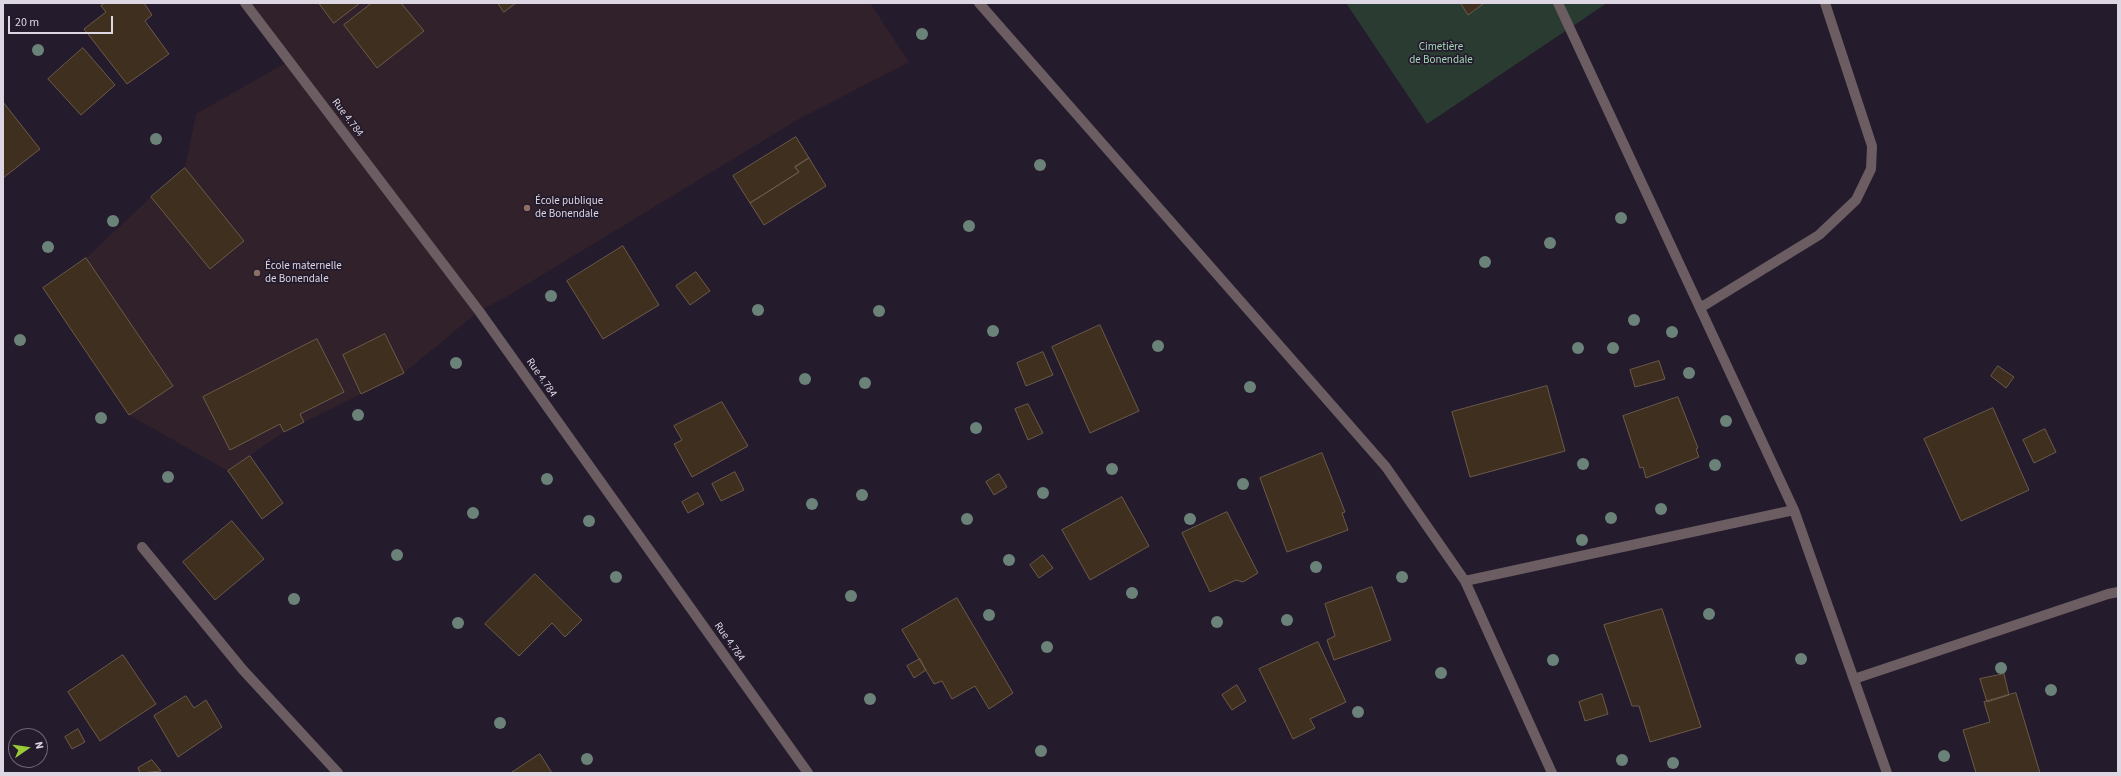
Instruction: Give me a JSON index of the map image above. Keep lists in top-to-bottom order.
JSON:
{
  "streets": {
    "street": ["Rue 4.784"]
  },
  "parks": ["Cimetière de Bonendale"],
  "places": ["École publique de Bonendale", "École maternelle de Bonendale"],
  "scale_bar": "20 m",
  "north": "right"
}
